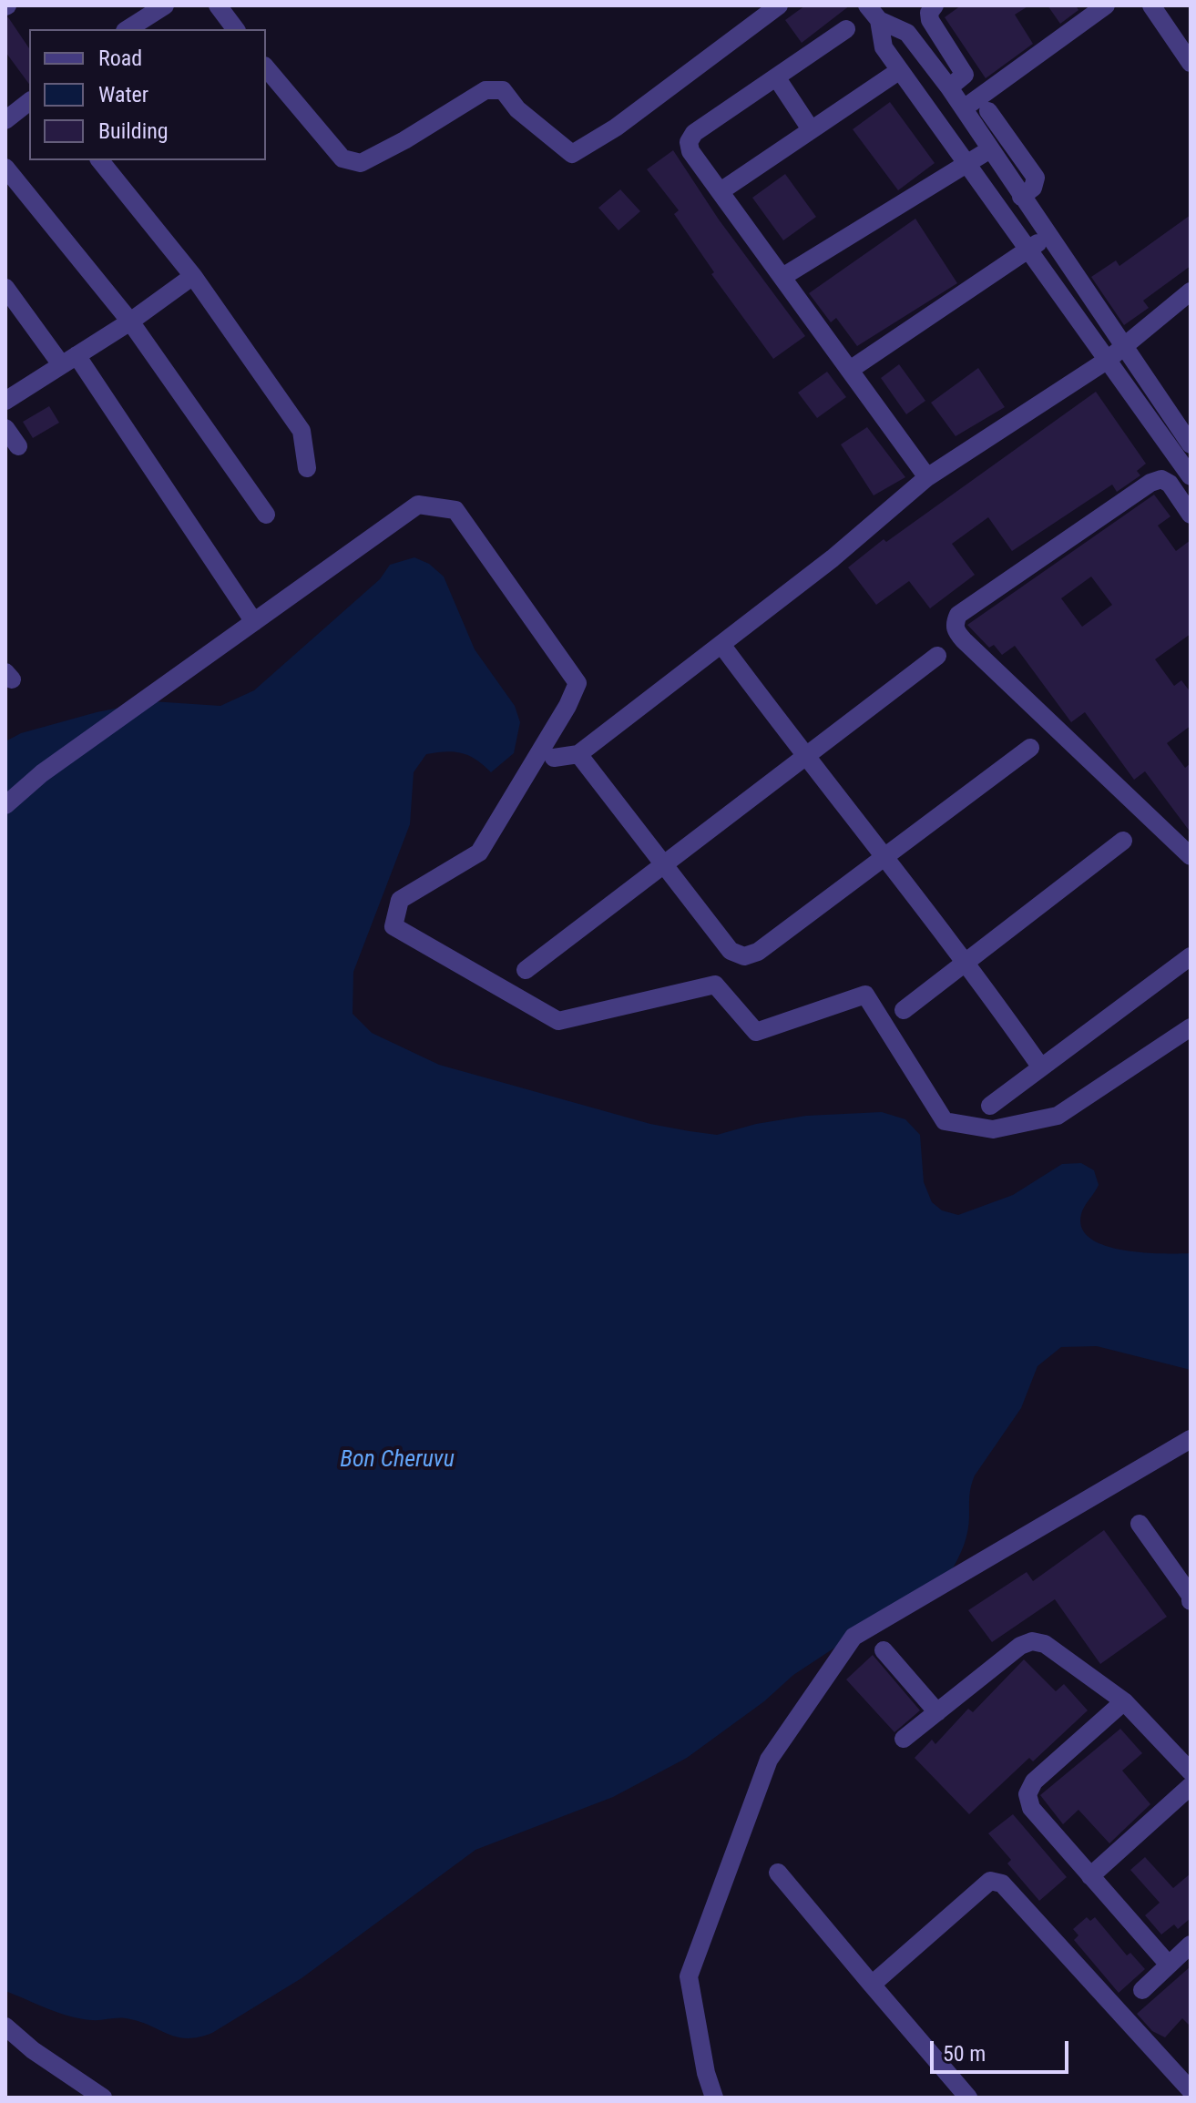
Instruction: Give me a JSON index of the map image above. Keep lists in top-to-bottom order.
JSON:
{
  "water": ["Bon Cheruvu"],
  "legend": ["Road", "Water", "Building"],
  "scale_bar": "50 m"
}
